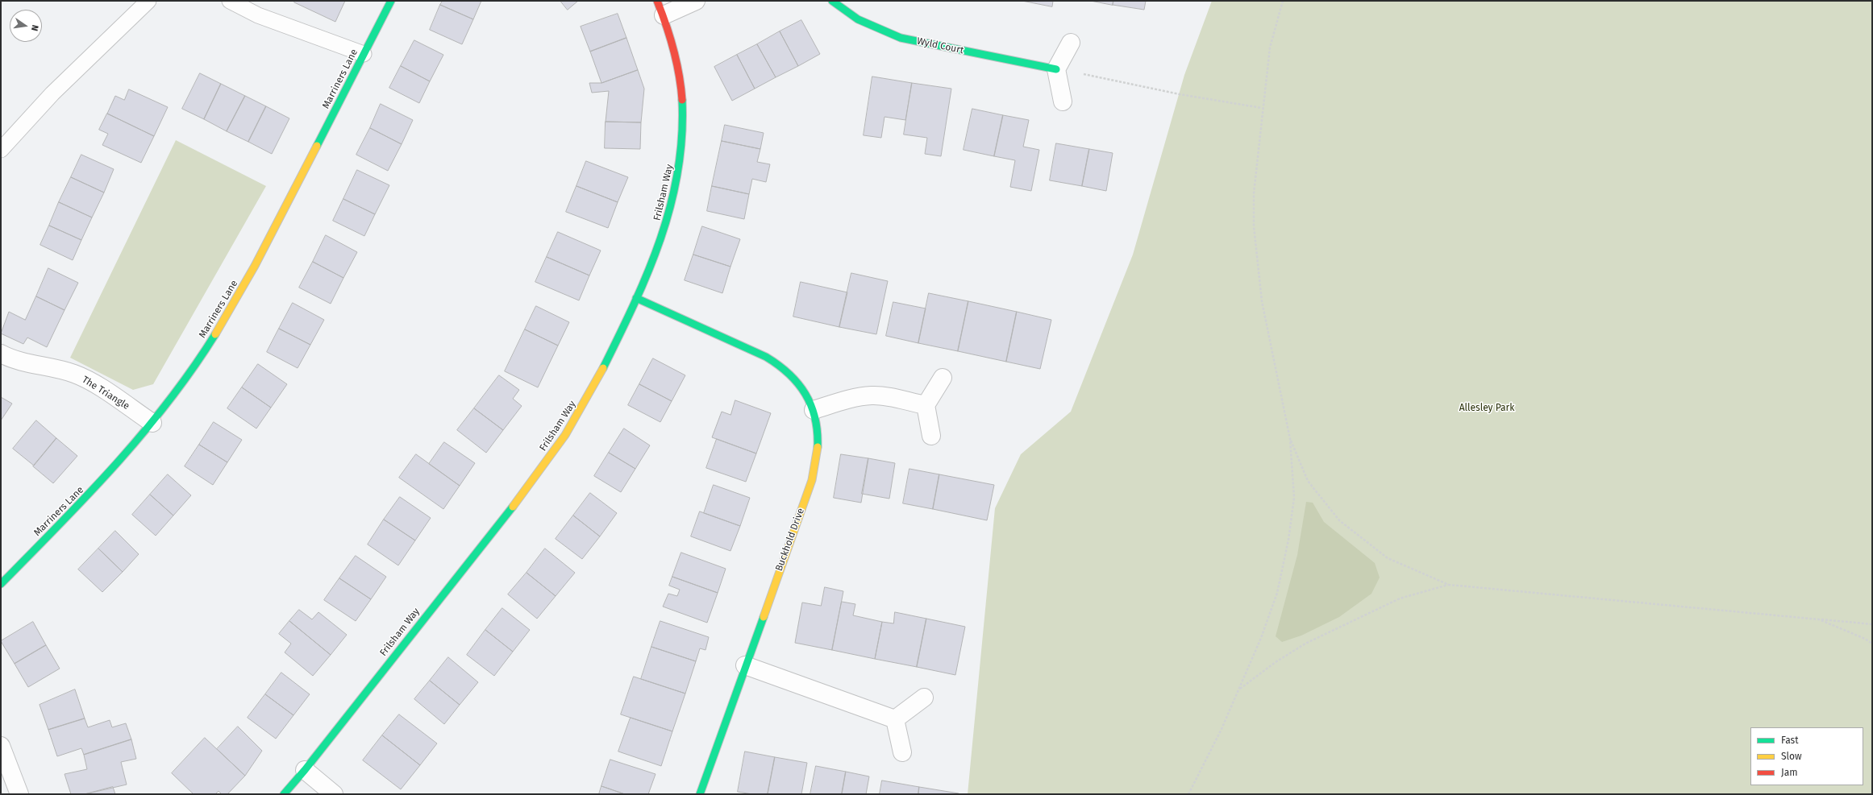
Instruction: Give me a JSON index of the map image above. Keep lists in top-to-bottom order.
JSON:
{
  "streets": {
    "street": [
      "Wyld Court",
      "Marriners Lane",
      "Frilsham Way",
      "The Triangle",
      "Buckhold Drive"
    ]
  },
  "crossings": [
    ["Marriners Lane", "The Triangle"],
    ["Frilsham Way", "Buckhold Drive"]
  ],
  "parks": ["Allesley Park"],
  "legend": ["Fast", "Slow", "Jam"],
  "north": "right"
}
